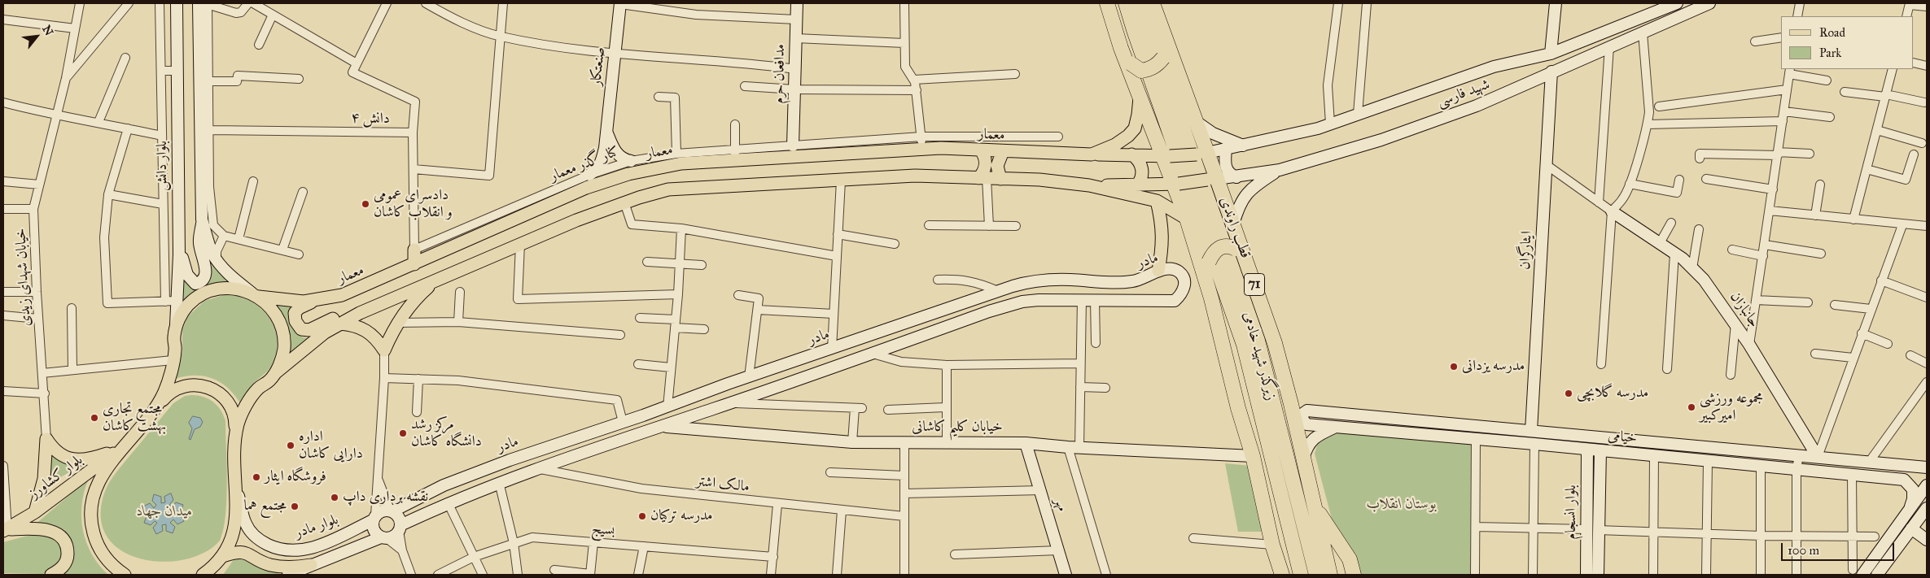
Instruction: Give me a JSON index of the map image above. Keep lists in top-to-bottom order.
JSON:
{
  "streets": {
    "highway": ["قطب راوندی", "71", "زیرگذر شهید خادمی"],
    "main road": ["معمار", "بلوار کشاورز"],
    "street": [
      "صنعتکار",
      "مدافعان حرم",
      "شهید فارسی",
      "دانش ۴",
      "کنار گذر معمار",
      "بلوار دانش",
      "ایثارگران",
      "مادر",
      "خیابان شهدای زیدی",
      "جانبازان",
      "خیابان کلیم کاشانی",
      "خیامی",
      "مالک اشتر",
      "مهر",
      "بلوار انسجام",
      "بلوار مادر",
      "بسیج"
    ]
  },
  "crossings": [
    ["صنعتکار", "کنار گذر معمار"],
    ["مدافعان حرم", "کنار گذر معمار"],
    ["شهید فارسی", "معمار"],
    ["شهید فارسی", "قطب راوندی"],
    ["شهید فارسی", "ایثارگران"],
    ["معمار", "کنار گذر معمار"],
    ["معمار", "قطب راوندی"],
    ["ایثارگران", "خیامی"],
    ["مادر", "خیابان کلیم کاشانی"],
    ["مادر", "مالک اشتر"],
    ["مادر", "بلوار مادر"],
    ["جانبازان", "خیامی"],
    ["خیابان کلیم کاشانی", "مهر"],
    ["خیامی", "بلوار انسجام"]
  ],
  "parks": ["بوستان انقلاب", "میدان جهاد"],
  "places": [
    "دادسرای عمومی و انقلاب کاشان",
    "مدرسه یزدانی",
    "مدرسه گلابچی",
    "مجموعه ورزشی امیرکبیر",
    "مجتمع تجاری بهشت کاشان",
    "مرکز رشد دانشگاه کاشان",
    "اداره دارایی کاشان",
    "فروشگاه ایثار",
    "نقشه برداری داپ",
    "مجتمع هما",
    "مدرسه ترکیان"
  ],
  "legend": ["Road", "Park"],
  "scale_bar": "100 m",
  "north": "top right"
}
